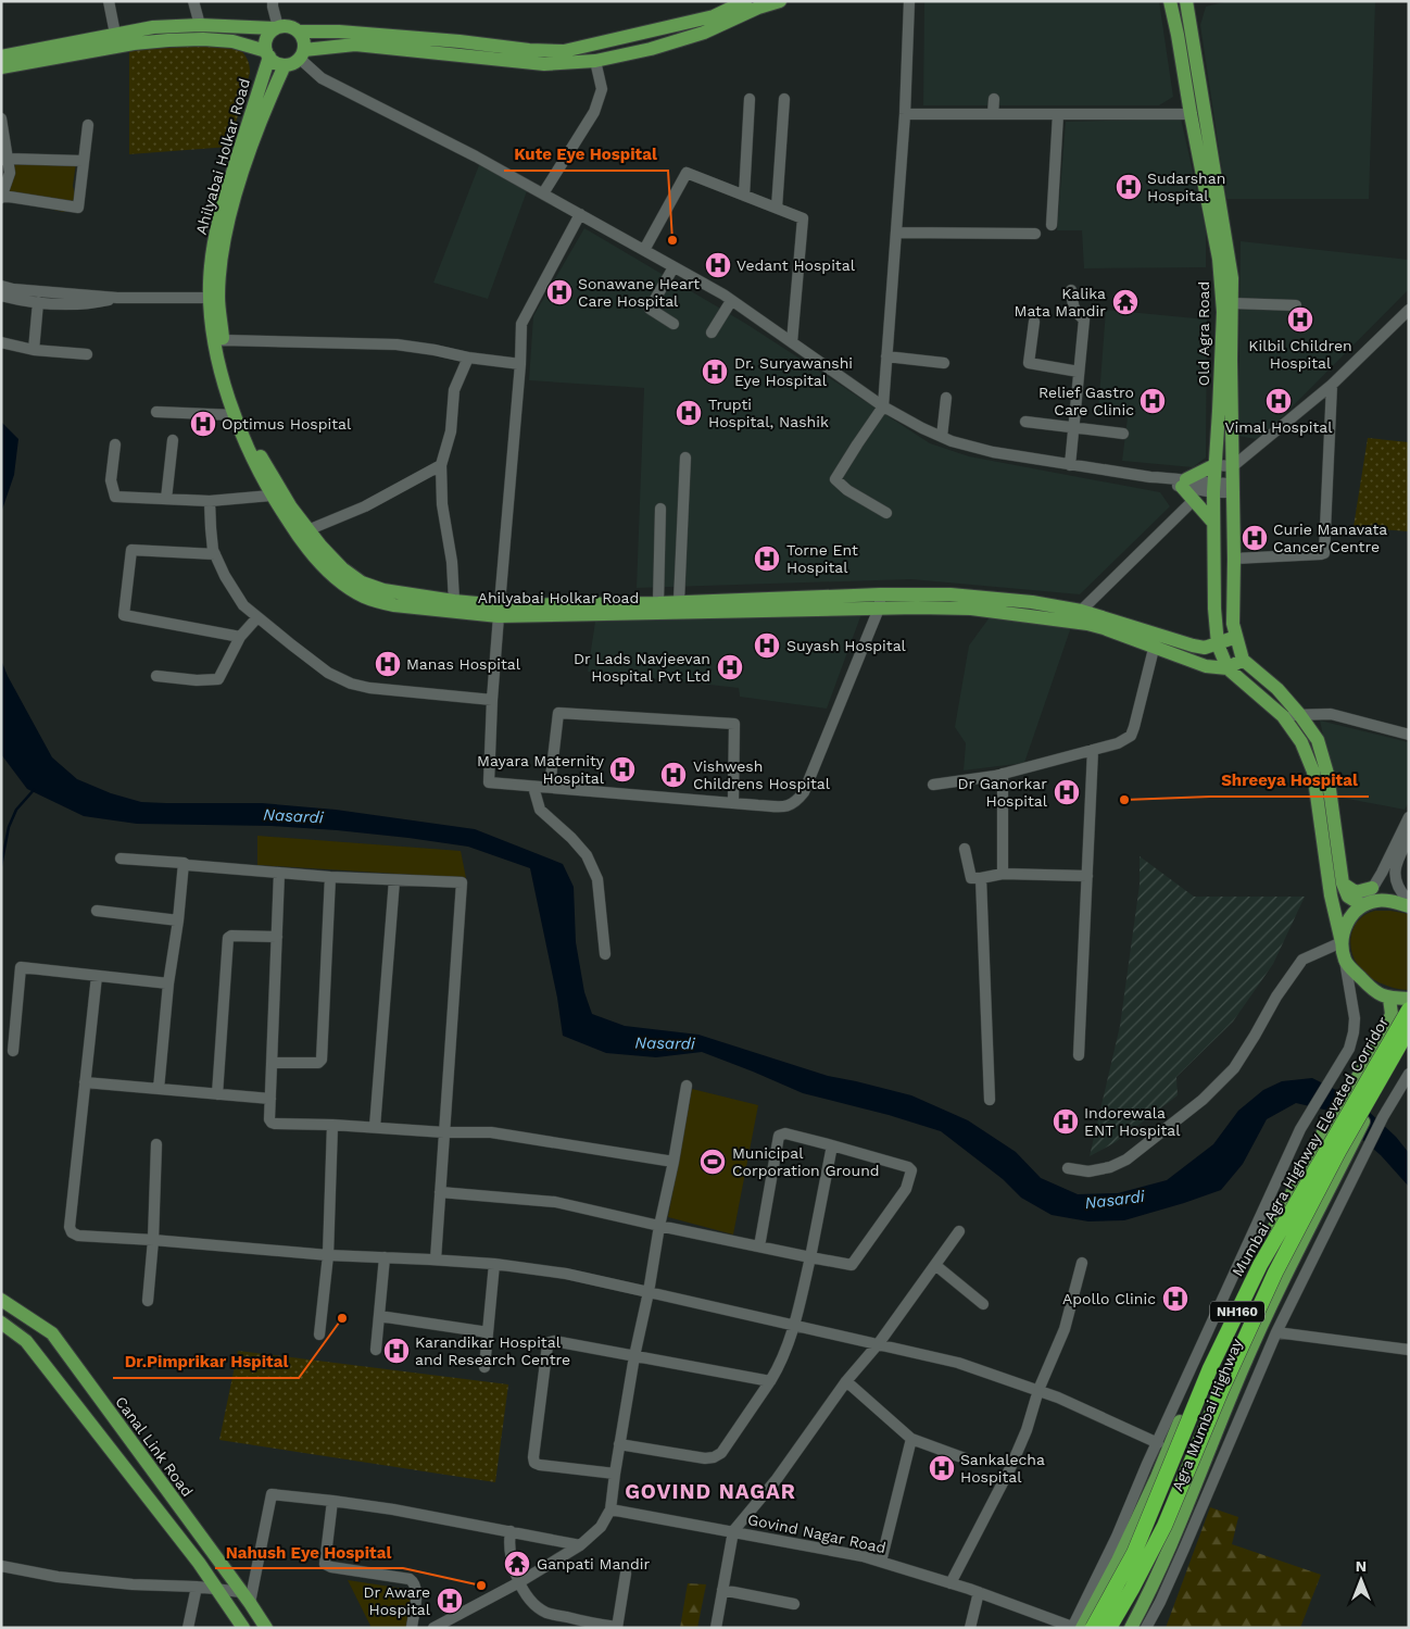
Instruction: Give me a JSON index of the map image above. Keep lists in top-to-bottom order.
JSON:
{
  "streets": {
    "highway": ["Mumbai Agra Highway Elevated Corridor", "NH160"],
    "main road": [
      "Ahilyabai Holkar Road",
      "Old Agra Road",
      "Agra Mumbai Highway",
      "Canal Link Road"
    ],
    "street": ["Govind Nagar Road"]
  },
  "crossings": [
    ["Ahilyabai Holkar Road", "Old Agra Road"]
  ],
  "districts": ["GOVIND NAGAR"],
  "water": ["Nasardi"],
  "places": {
    "hospital": [
      "Sudarshan Hospital",
      "Vedant Hospital",
      "Sonawane Heart Care Hospital",
      "Kilbil Children Hospital",
      "Dr. Suryawanshi Eye Hospital",
      "Relief Gastro Care Clinic",
      "Vimal Hospital",
      "Trupti Hospital, Nashik",
      "Optimus Hospital",
      "Curie Manavata Cancer Centre",
      "Torne Ent Hospital",
      "Suyash Hospital",
      "Manas Hospital",
      "Dr Lads Navjeevan Hospital Pvt Ltd",
      "Mayara Maternity Hospital",
      "Vishwesh Childrens Hospital",
      "Dr Ganorkar Hospital",
      "Indorewala ENT Hospital",
      "Apollo Clinic",
      "Karandikar Hospital and Research Centre",
      "Sankalecha Hospital",
      "Dr Aware Hospital"
    ],
    "other": [
      "Kute Eye Hospital",
      "Shreeya Hospital",
      "Dr.Pimprikar Hspital",
      "Nahush Eye Hospital"
    ],
    "temple": ["Kalika Mata Mandir", "Ganpati Mandir"],
    "sports": ["Municipal Corporation Ground"]
  },
  "north": "top"
}
